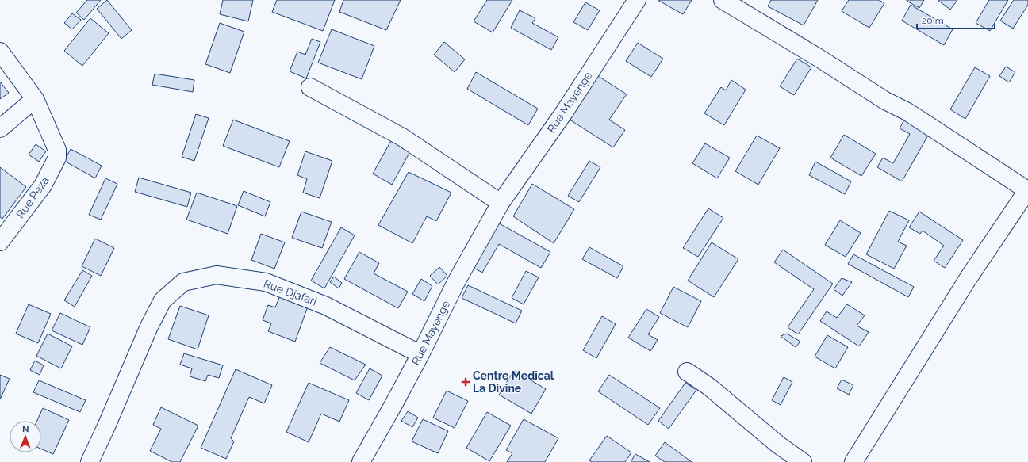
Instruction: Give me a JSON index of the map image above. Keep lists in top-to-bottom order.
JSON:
{
  "streets": {
    "street": ["Rue Mayenge", "Rue Peza", "Rue Djafari"]
  },
  "crossings": [
    ["Rue Mayenge", "Rue Djafari"]
  ],
  "places": {
    "health": ["Centre Medical La Divine"]
  },
  "scale_bar": "20 m",
  "north": "top"
}
